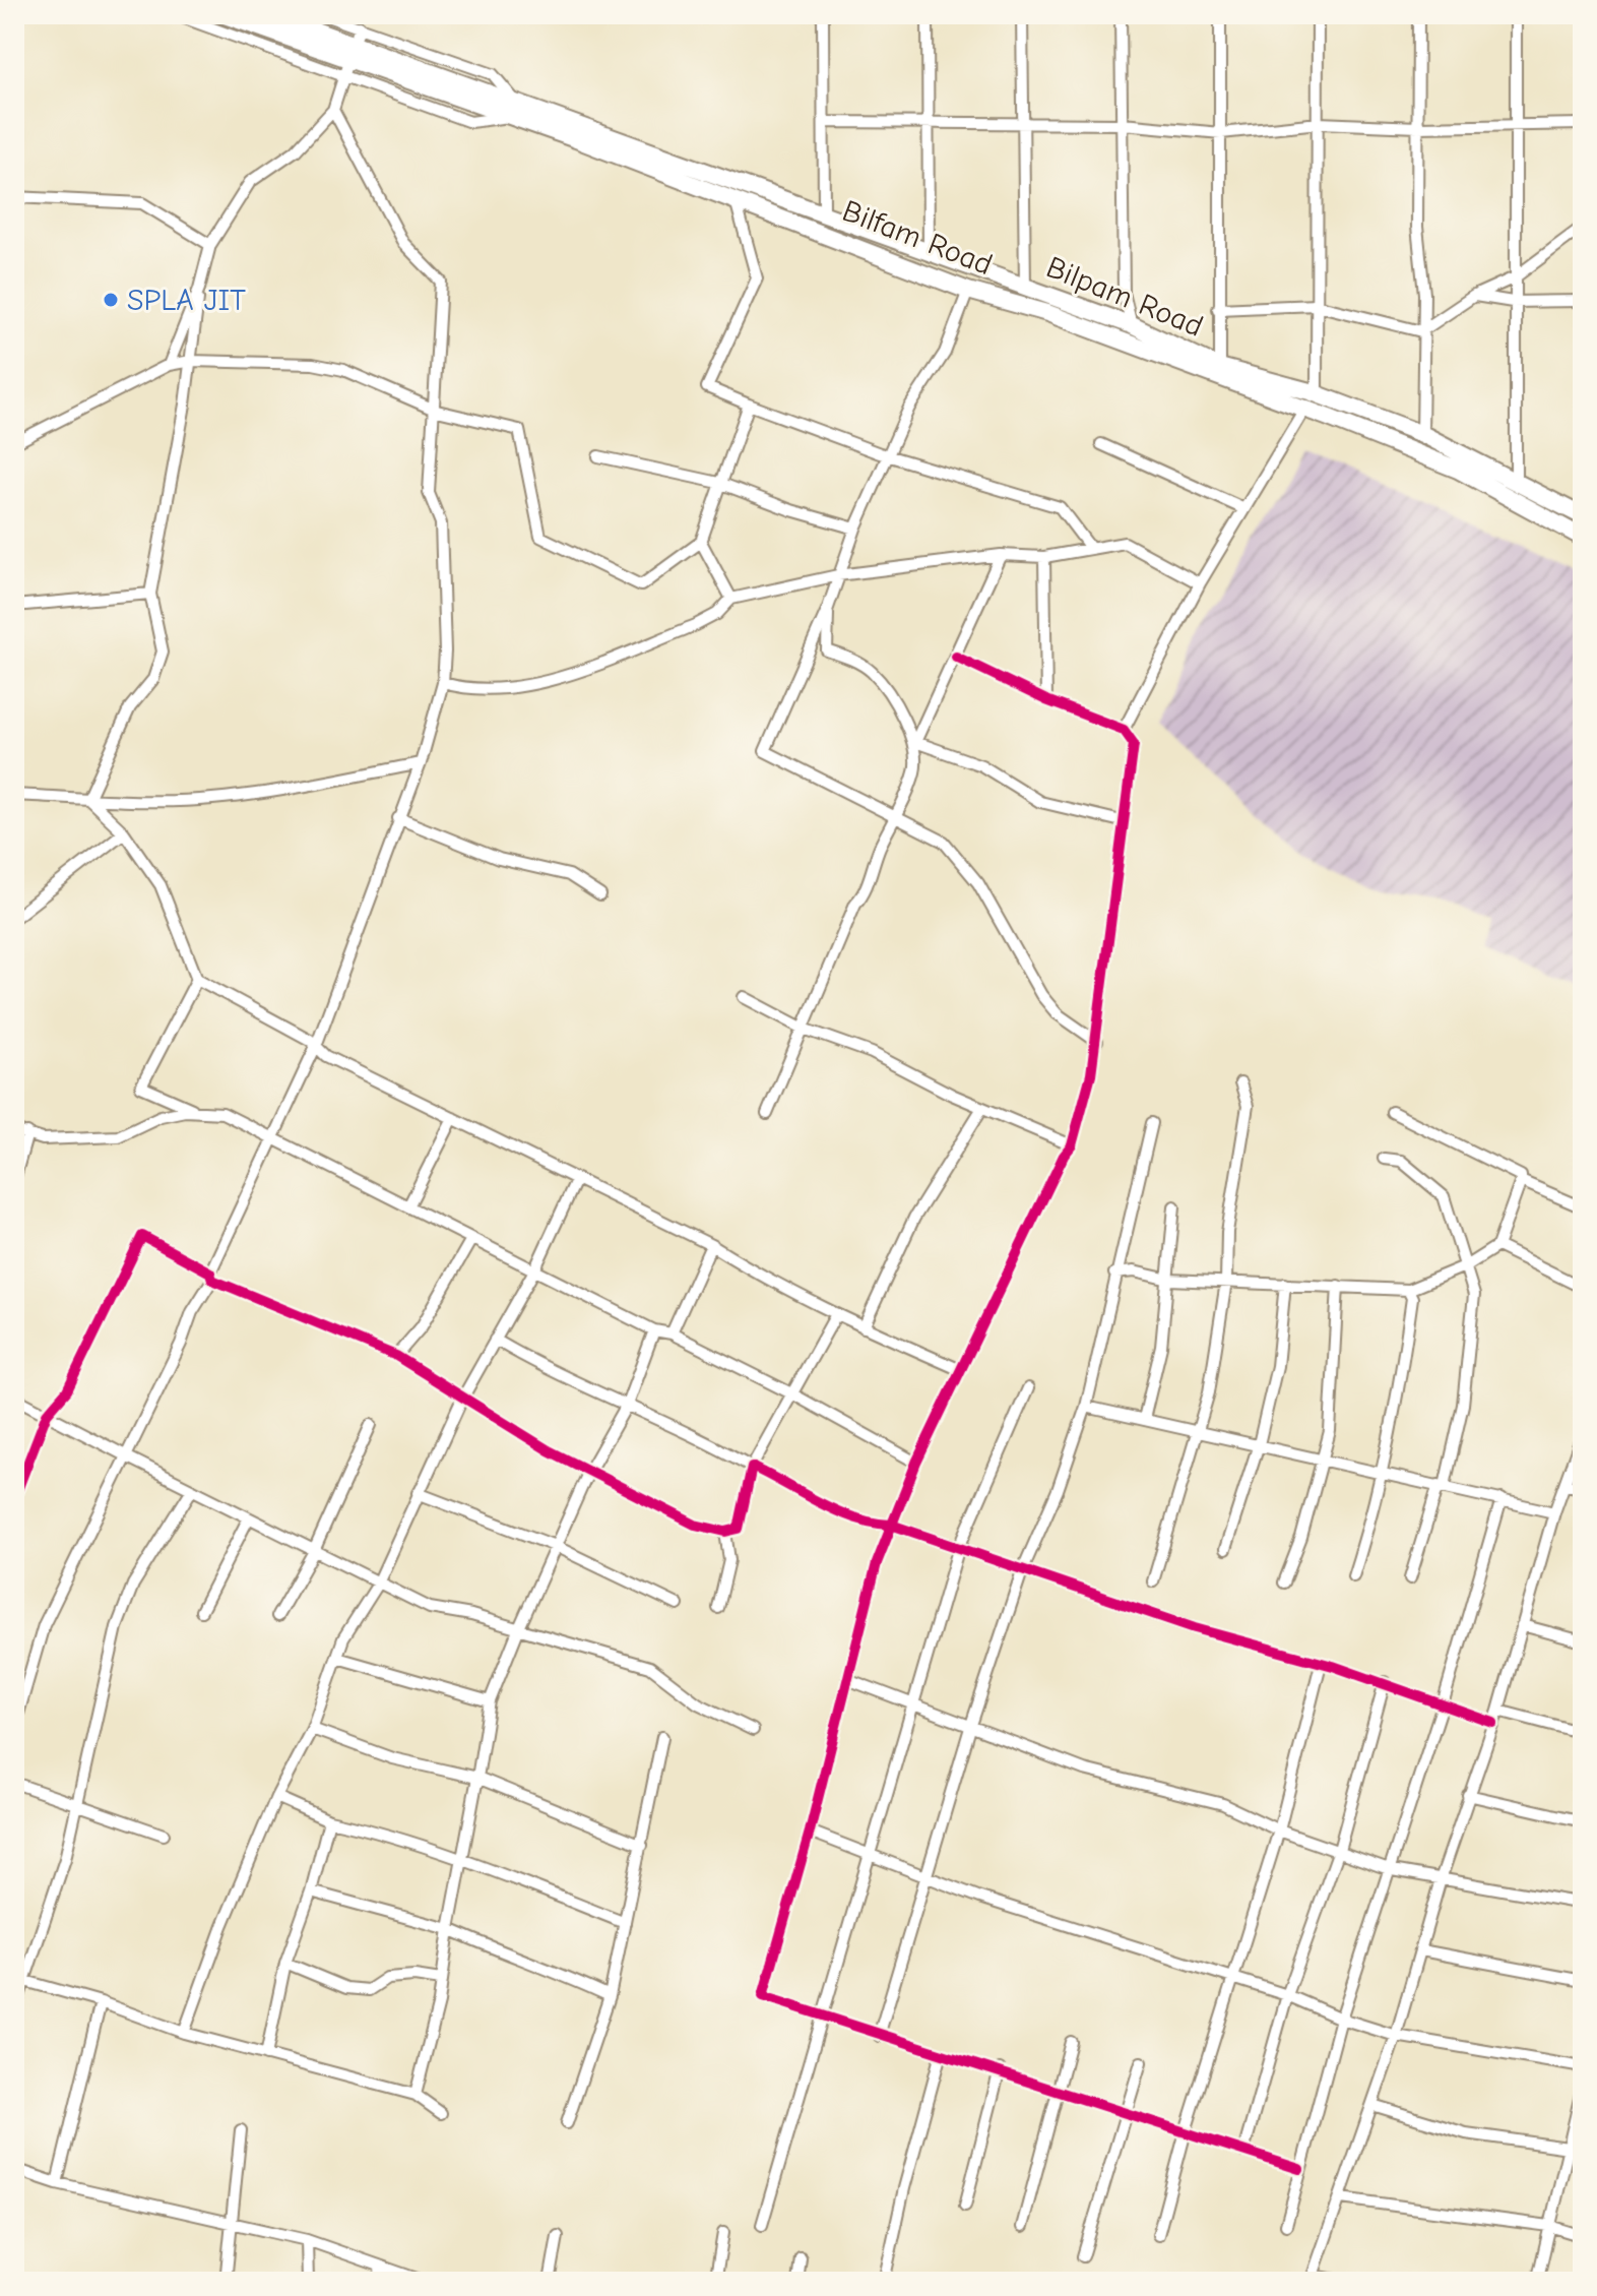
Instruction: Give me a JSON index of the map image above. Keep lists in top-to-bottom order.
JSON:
{
  "streets": {
    "main road": ["Bilfam Road", "Bilpam Road"]
  },
  "crossings": [
    ["Bilfam Road", "Bilpam Road"]
  ],
  "places": ["SPLA JIT"]
}
